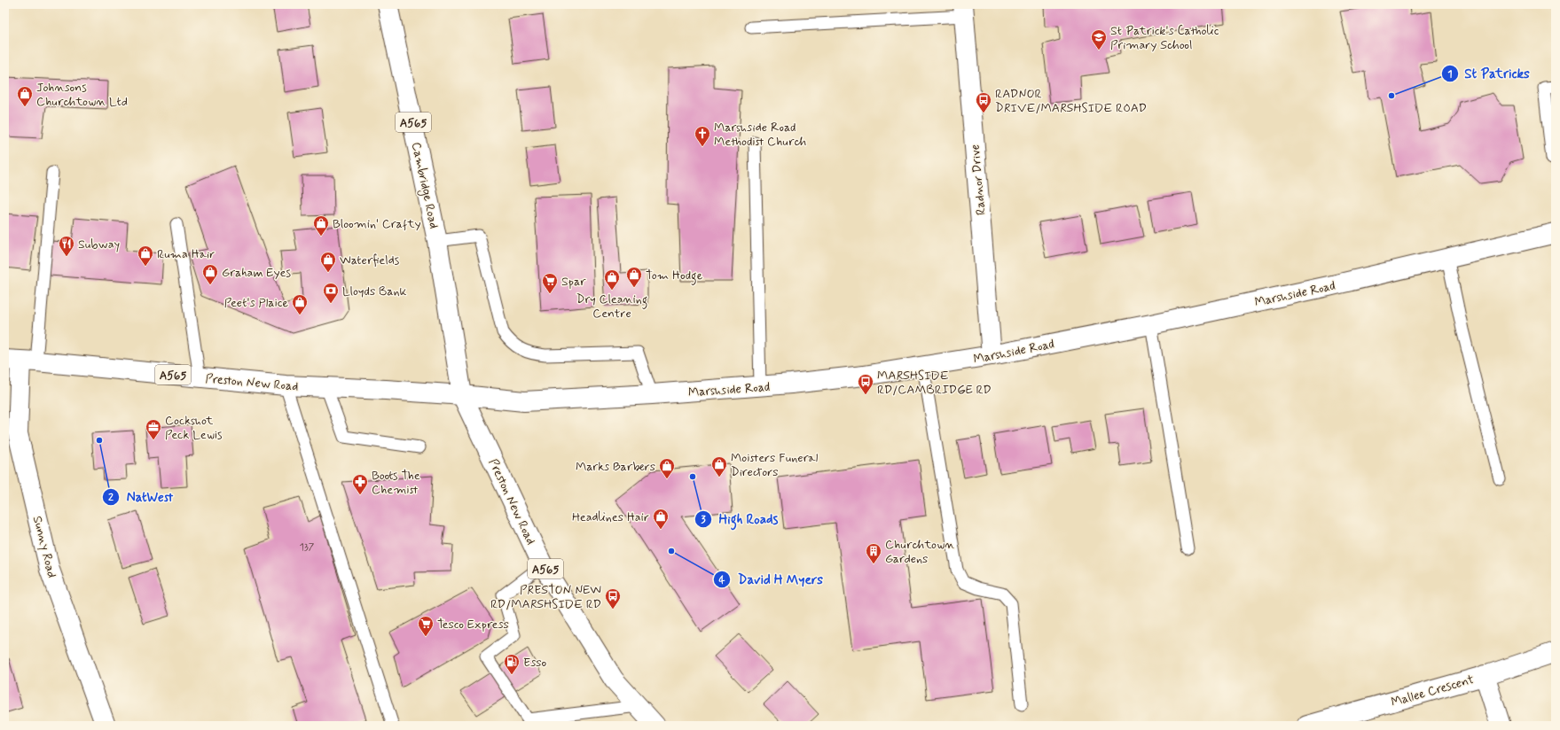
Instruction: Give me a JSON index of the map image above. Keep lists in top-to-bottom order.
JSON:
{
  "streets": {
    "main road": [
      "A565",
      "Radnor Drive",
      "Cambridge Road",
      "Marshside Road",
      "Preston New Road",
      "Sunny Road",
      "Mallee Crescent"
    ]
  },
  "crossings": [
    ["Radnor Drive", "Marshside Road"],
    ["Cambridge Road", "Preston New Road"],
    ["Marshside Road", "Preston New Road"],
    ["Preston New Road", "Sunny Road"]
  ],
  "places": {
    "school or university": ["St Patrick's Catholic Primary School"],
    "other": [
      "St Patricks",
      "NatWest",
      "High Roads",
      "David H Myers"
    ],
    "shop": [
      "Johnsons Churchtown Ltd",
      "Bloomin' Crafty",
      "Ruma Hair",
      "Waterfields",
      "Graham Eyes",
      "Tom Hodge",
      "Dry Cleaning Centre",
      "Peet's Plaice",
      "Moisters Funeral Directors",
      "Marks Barbers",
      "Headlines Hair"
    ],
    "bus stop": ["RADNOR DRIVE/MARSHSIDE ROAD", "MARSHSIDE RD/CAMBRIDGE RD", "PRESTON NEW RD/MARSHSIDE RD"],
    "church": ["Marshside Road Methodist Church"],
    "restaurant": ["Subway"],
    "supermarket": ["Spar", "Tesco Express"],
    "bank": ["Lloyds Bank"],
    "office": ["Cockshot Peck Lewis"],
    "pharmacy": ["Boots The Chemist"],
    "building": ["Churchtown Gardens"],
    "fuel station": ["Esso"]
  },
  "house_numbers": ["137"]
}
